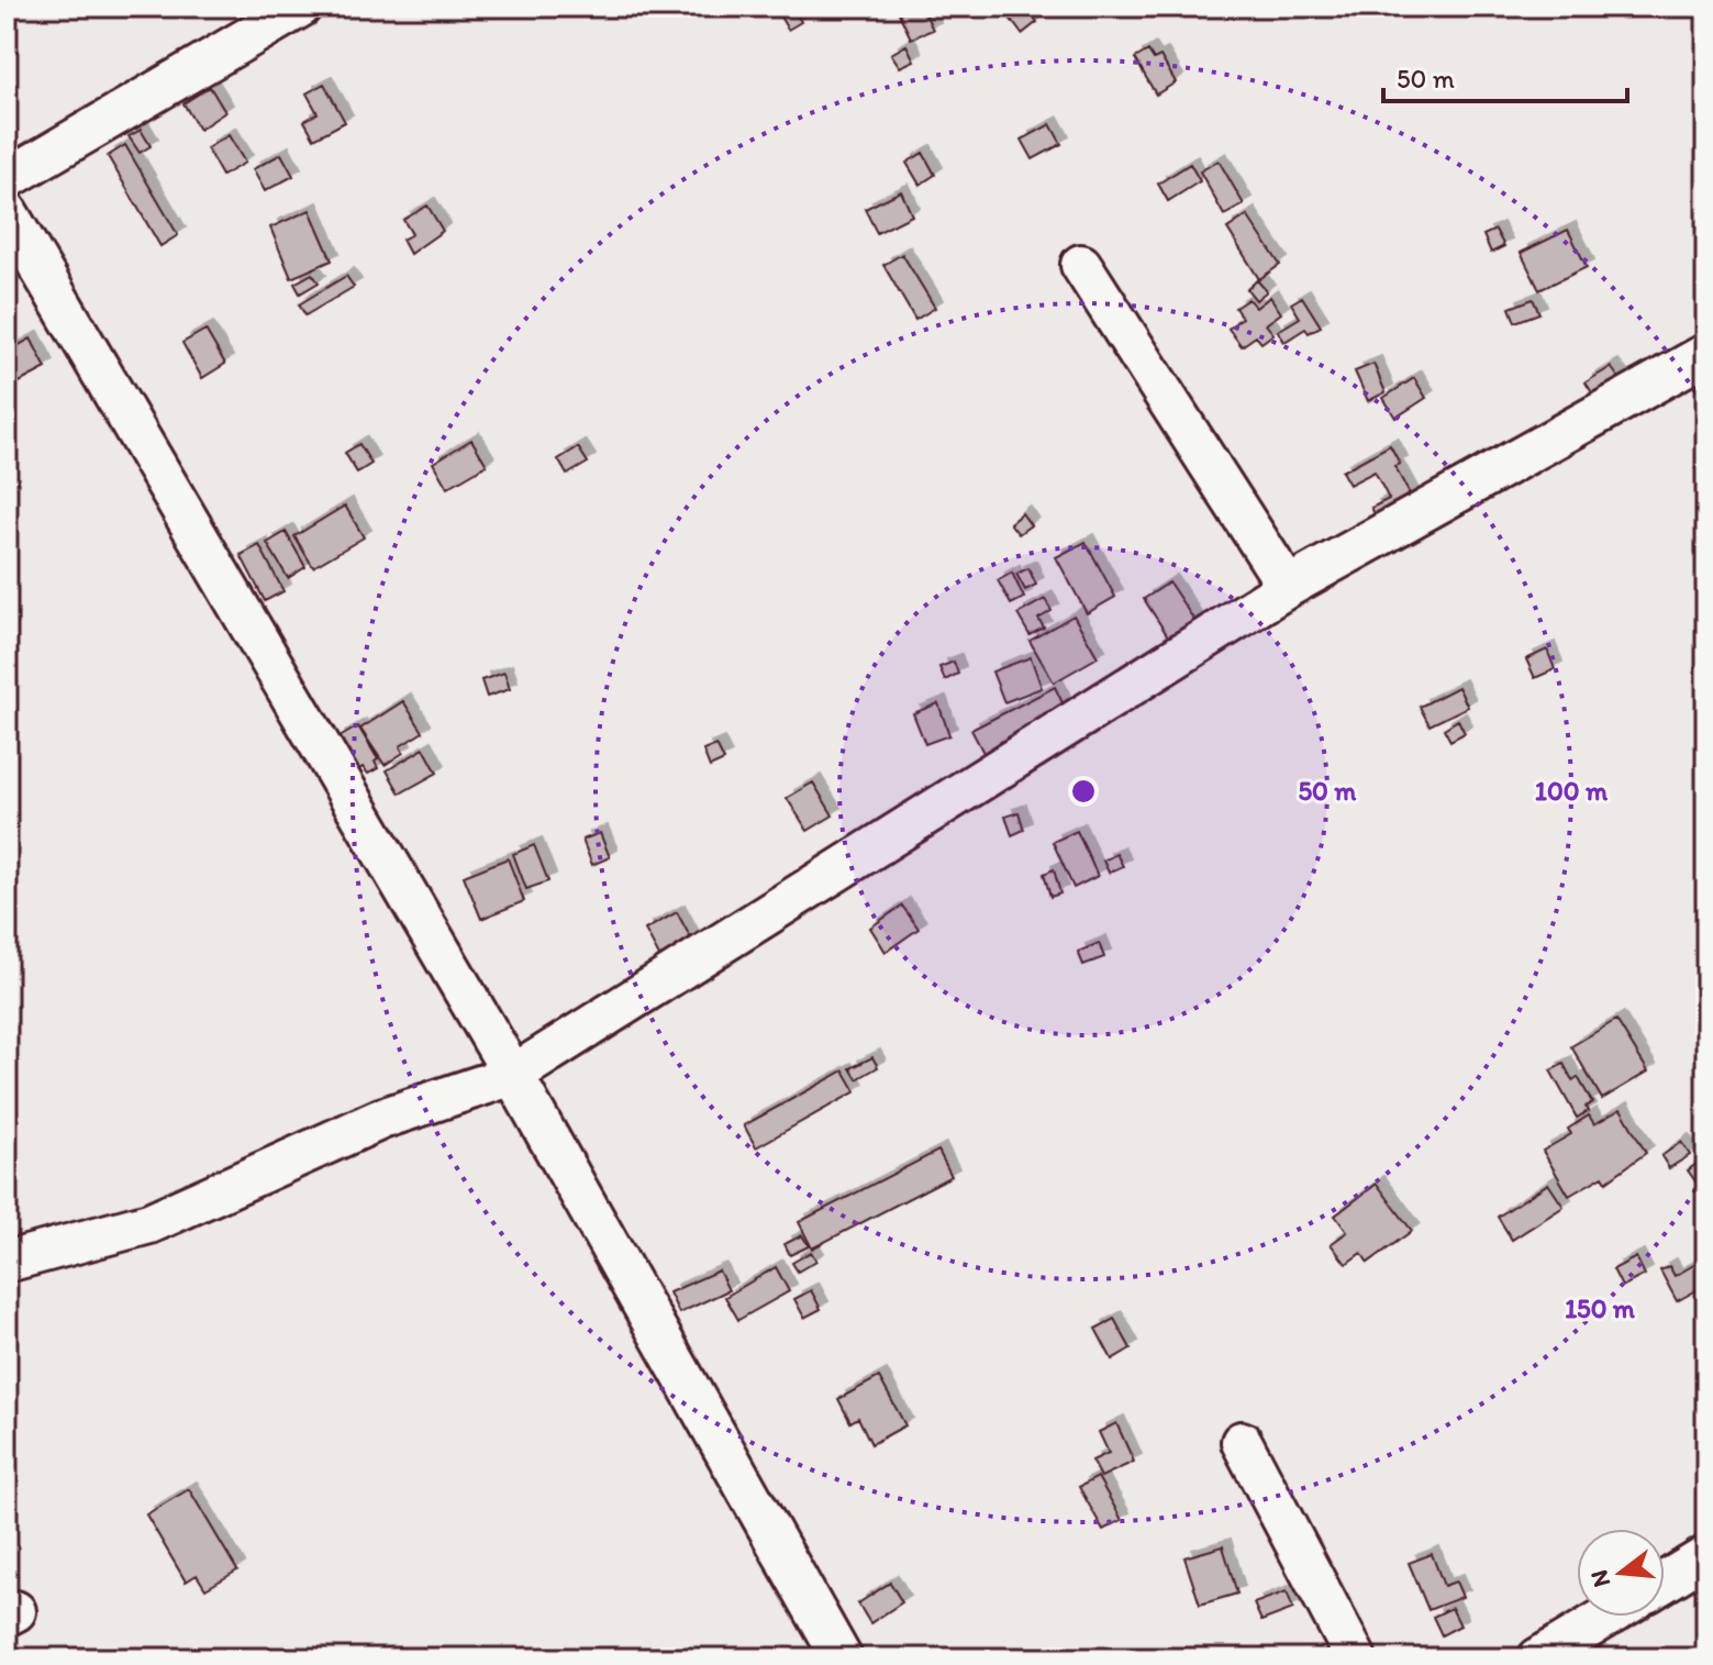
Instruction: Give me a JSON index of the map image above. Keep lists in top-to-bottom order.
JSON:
{
  "scale_bar": "50 m",
  "north": "left",
  "rings": ["50 m", "100 m", "150 m"]
}
